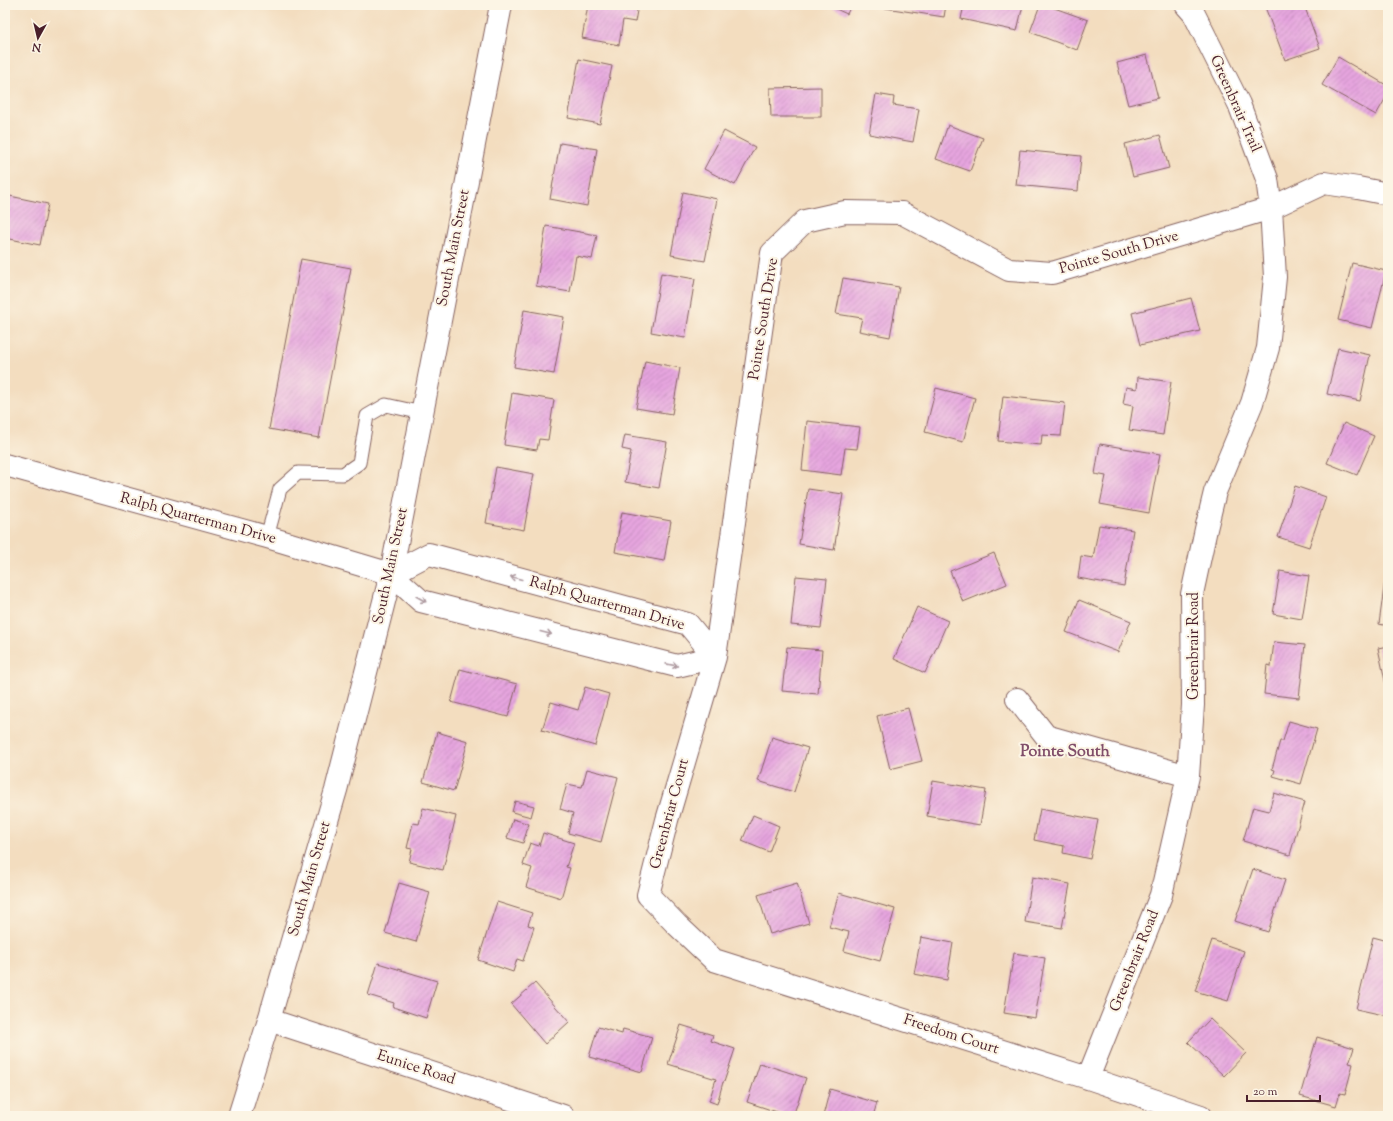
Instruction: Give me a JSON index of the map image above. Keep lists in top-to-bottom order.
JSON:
{
  "streets": {
    "street": [
      "Greenbrair Trail",
      "South Main Street",
      "Pointe South Drive",
      "Ralph Quarterman Drive",
      "Greenbrair Road",
      "Greenbriar Court",
      "Freedom Court",
      "Eunice Road"
    ]
  },
  "crossings": [
    ["Greenbrair Trail", "Pointe South Drive"],
    ["Greenbrair Trail", "Greenbrair Road"],
    ["South Main Street", "Ralph Quarterman Drive"],
    ["South Main Street", "Eunice Road"],
    ["Pointe South Drive", "Ralph Quarterman Drive"],
    ["Pointe South Drive", "Greenbrair Road"],
    ["Pointe South Drive", "Greenbriar Court"],
    ["Ralph Quarterman Drive", "Greenbriar Court"],
    ["Greenbrair Road", "Freedom Court"],
    ["Greenbriar Court", "Freedom Court"]
  ],
  "districts": ["Pointe South"],
  "scale_bar": "20 m",
  "north": "bottom"
}
